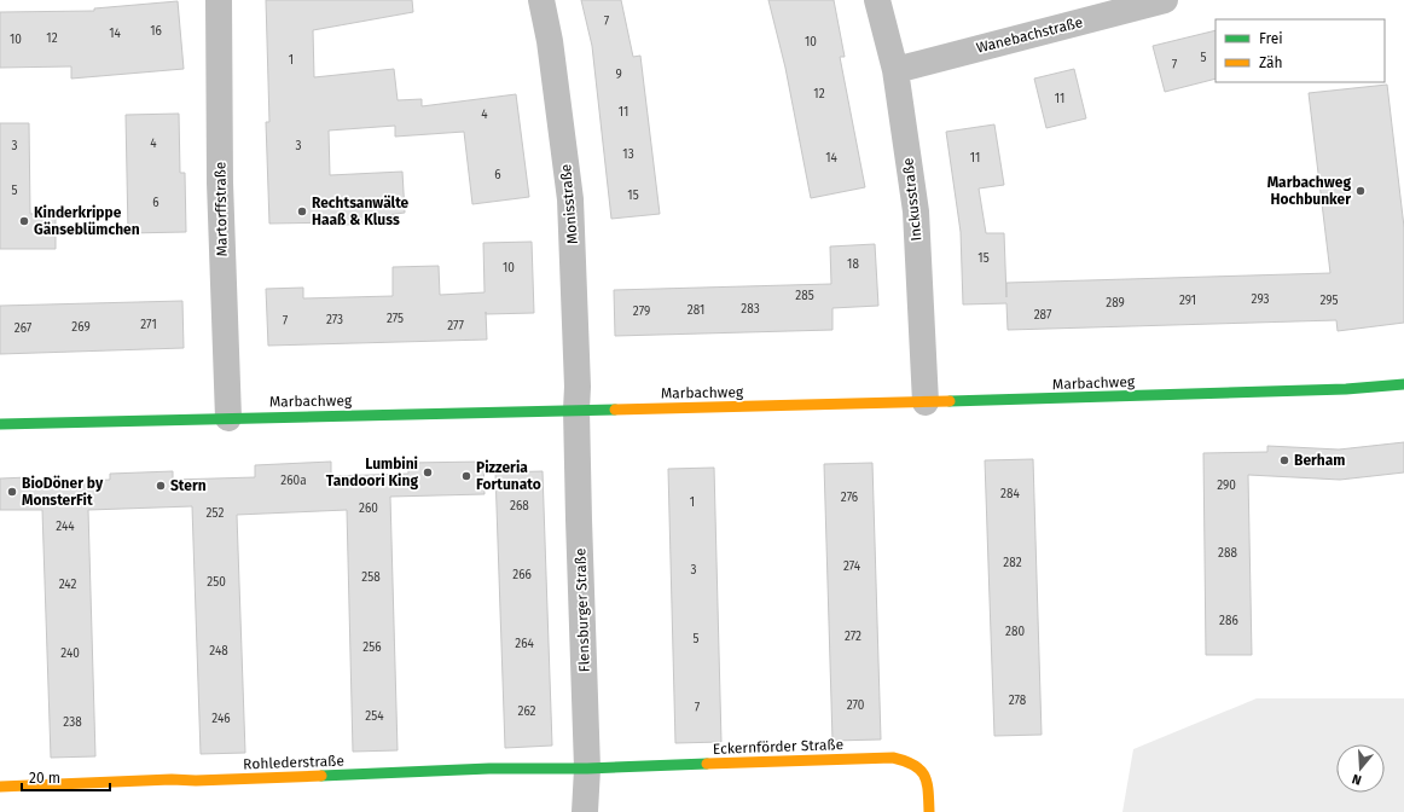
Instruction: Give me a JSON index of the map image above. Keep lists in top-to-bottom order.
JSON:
{
  "streets": {
    "main road": ["Marbachweg", "Eckernförder Straße", "Rohlederstraße"],
    "street": [
      "Wanebachstraße",
      "Inckusstraße",
      "Monisstraße",
      "Martorffstraße",
      "Flensburger Straße"
    ]
  },
  "crossings": [
    ["Wanebachstraße", "Inckusstraße"],
    ["Inckusstraße", "Marbachweg"],
    ["Monisstraße", "Marbachweg"],
    ["Monisstraße", "Flensburger Straße"],
    ["Martorffstraße", "Marbachweg"],
    ["Marbachweg", "Flensburger Straße"],
    ["Flensburger Straße", "Eckernförder Straße"],
    ["Flensburger Straße", "Rohlederstraße"],
    ["Eckernförder Straße", "Rohlederstraße"]
  ],
  "places": [
    "Marbachweg Hochbunker",
    "Rechtsanwälte Haaß & Kluss",
    "Kinderkrippe Gänseblümchen",
    "Berham",
    "Lumbini Tandoori King",
    "Pizzeria Fortunato",
    "Stern",
    "BioDöner by MonsterFit"
  ],
  "house_numbers": [
    "7",
    "16",
    "14",
    "12",
    "10",
    "10",
    "5",
    "1",
    "7",
    "9",
    "12",
    "11",
    "11",
    "4",
    "4",
    "3",
    "3",
    "13",
    "14",
    "11",
    "6",
    "5",
    "15",
    "6",
    "15",
    "18",
    "10",
    "285",
    "293",
    "291",
    "295",
    "289",
    "283",
    "281",
    "279",
    "287",
    "275",
    "273",
    "7",
    "271",
    "277",
    "269",
    "267",
    "260a",
    "290",
    "284",
    "276",
    "1",
    "268",
    "260",
    "252",
    "244",
    "288",
    "282",
    "274",
    "3",
    "266",
    "258",
    "250",
    "242",
    "286",
    "280",
    "272",
    "5",
    "264",
    "256",
    "248",
    "240",
    "278",
    "270",
    "7",
    "262",
    "254",
    "246",
    "238"
  ],
  "legend": ["Frei", "Zäh"],
  "scale_bar": "20 m",
  "north": "bottom"
}
